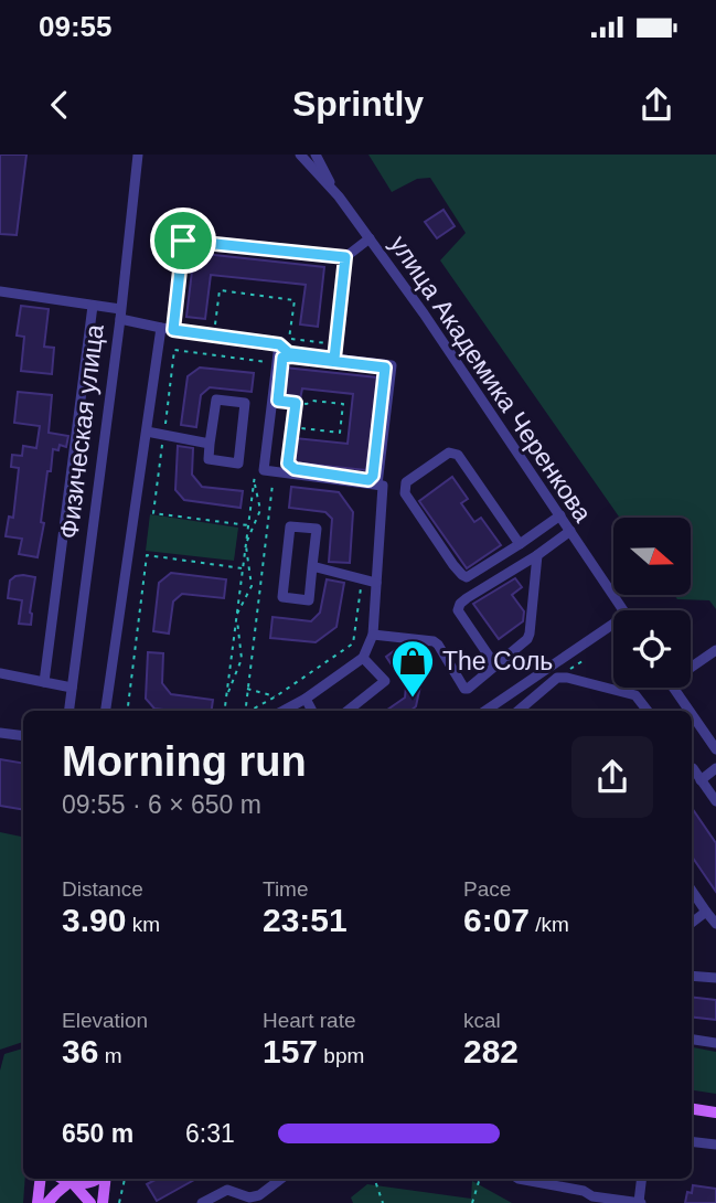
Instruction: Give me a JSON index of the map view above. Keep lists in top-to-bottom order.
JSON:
{
  "streets": {
    "street": ["улица Академика Черенкова", "Физическая улица"]
  },
  "places": {
    "shop": ["The Соль"]
  },
  "north": "right",
  "page": {
    "status": "09:55",
    "header": "Sprintly",
    "heading": ["Morning run", "09:55 · 6 × 650 m"],
    "stats": [
      ["Distance", "3.90 km"],
      ["Time", "23:51"],
      ["Pace", "6:07 /km"],
      ["Elevation", "36 m"],
      ["Heart rate", "157 bpm"],
      ["kcal", "282"]
    ],
    "list": [
      {
        "name": "650 m",
        "note": "6:31"
      }
    ]
  }
}
